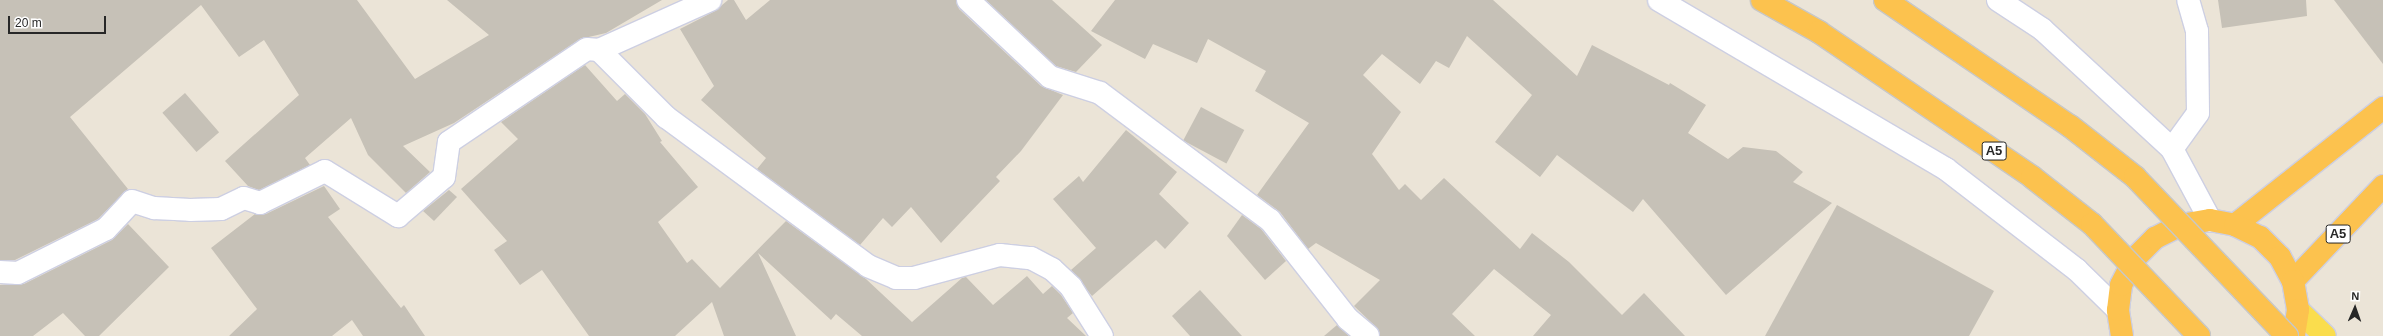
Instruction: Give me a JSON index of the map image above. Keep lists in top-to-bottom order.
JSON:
{
  "streets": {
    "highway": ["A5"]
  },
  "scale_bar": "20 m",
  "north": "top"
}
